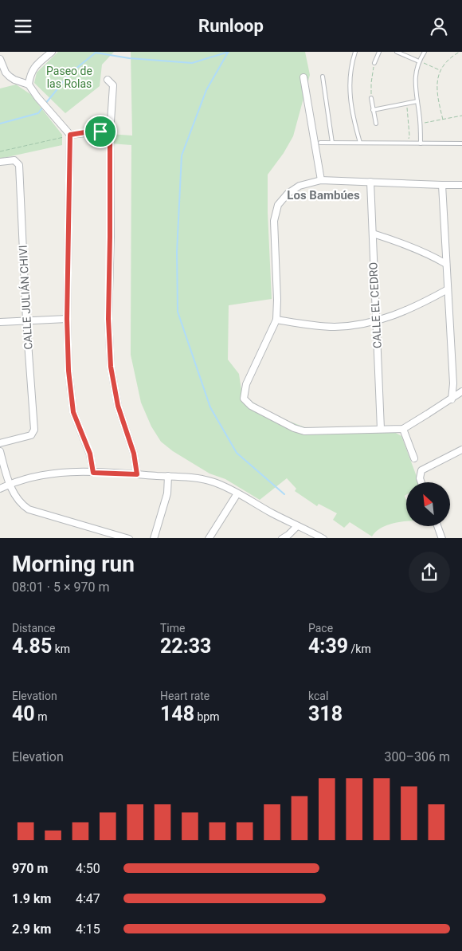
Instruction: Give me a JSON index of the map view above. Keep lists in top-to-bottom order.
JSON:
{
  "streets": {
    "street": ["CALLE JULIÁN CHIVI", "CALLE EL CEDRO"]
  },
  "districts": ["Los Bambúes"],
  "parks": ["Paseo de las Rolas"],
  "north": "top left",
  "page": {
    "header": "Runloop",
    "heading": ["Morning run", "08:01 · 5 × 970 m"],
    "stats": [
      ["Distance", "4.85 km"],
      ["Time", "22:33"],
      ["Pace", "4:39 /km"],
      ["Elevation", "40 m"],
      ["Heart rate", "148 bpm"],
      ["kcal", "318"]
    ],
    "chart": ["Elevation", "300–306 m"],
    "list": [
      {
        "name": "970 m",
        "note": "4:50"
      },
      {
        "name": "1.9 km",
        "note": "4:47"
      },
      {
        "name": "2.9 km",
        "note": "4:15"
      }
    ]
  }
}
